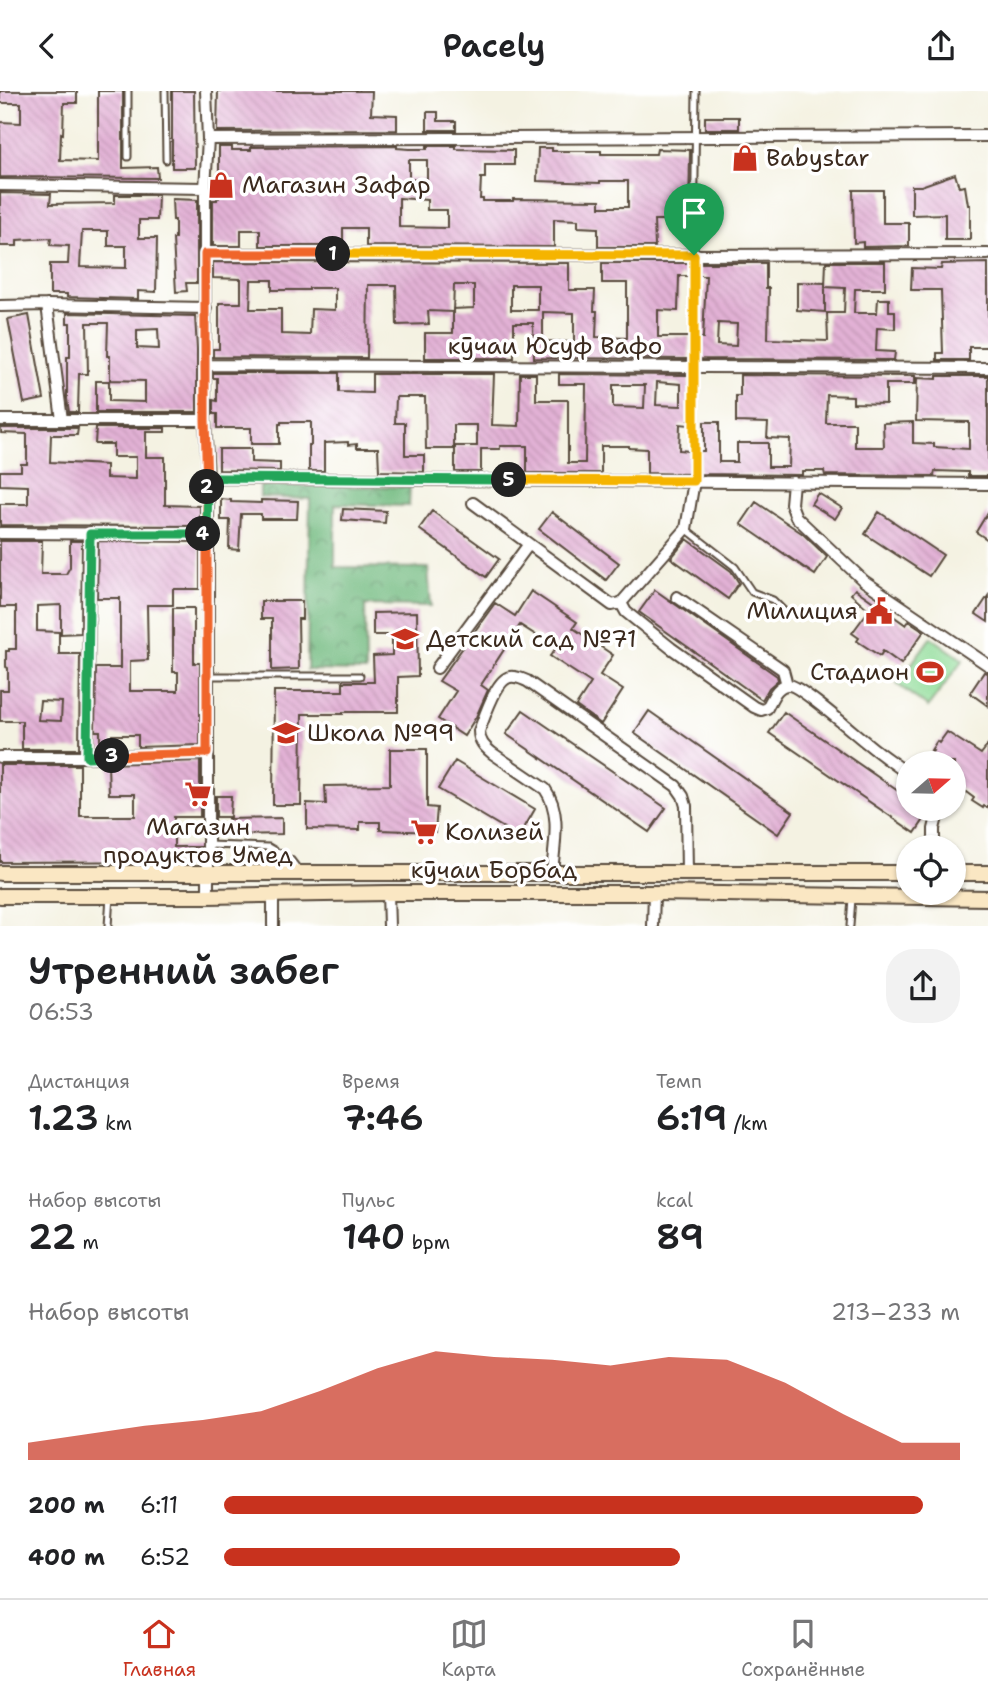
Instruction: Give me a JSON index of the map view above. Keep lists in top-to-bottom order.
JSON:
{
  "streets": {
    "main road": ["кӯчаи Борбад"],
    "street": ["кӯчаи Юсуф Вафо"]
  },
  "places": {
    "shop": ["Babystar", "Магазин Зафар"],
    "public building": ["Милиция"],
    "school or university": ["Детский сад №71", "Школа №99"],
    "sports": ["Стадион"],
    "supermarket": ["Магазин продуктов Умед", "Колизей"]
  },
  "north": "right",
  "page": {
    "header": "Pacely",
    "pins": [
      "1",
      "5",
      "2",
      "4",
      "3"
    ],
    "heading": ["Утренний забег", "06:53"],
    "stats": [
      ["Дистанция", "1.23 km"],
      ["Время", "7:46"],
      ["Темп", "6:19 /km"],
      ["Набор высоты", "22 m"],
      ["Пульс", "140 bpm"],
      ["kcal", "89"]
    ],
    "chart": ["Набор высоты", "213–233 m"],
    "list": [
      {
        "name": "200 m",
        "note": "6:11"
      },
      {
        "name": "400 m",
        "note": "6:52"
      }
    ],
    "tabs": ["Главная", "Карта", "Сохранённые"]
  }
}
